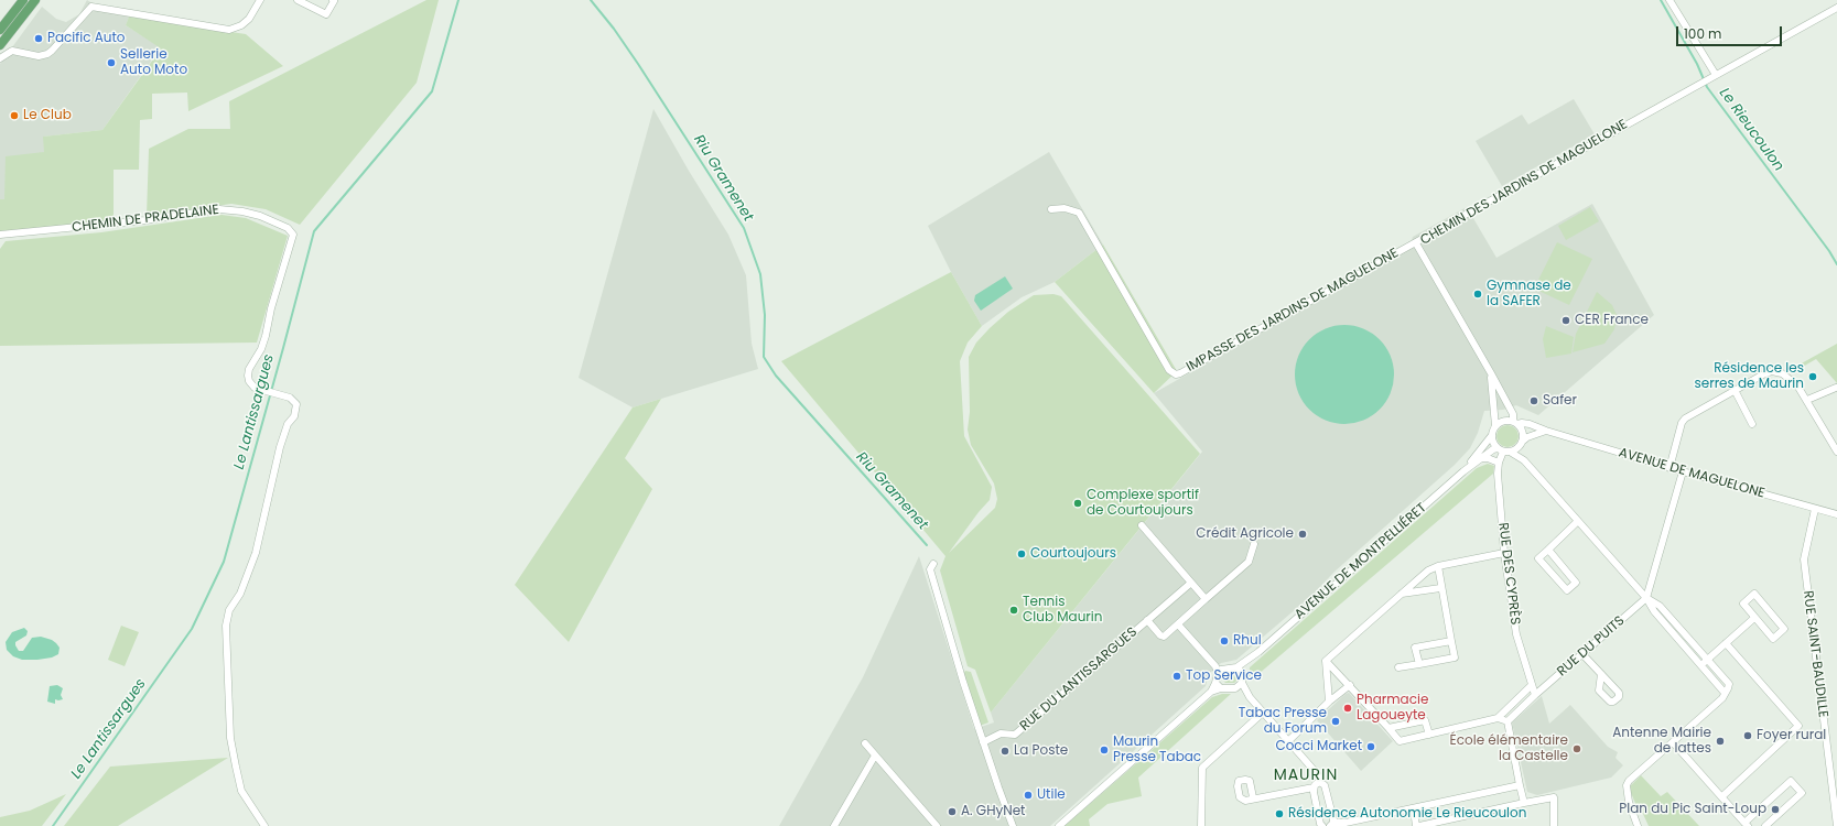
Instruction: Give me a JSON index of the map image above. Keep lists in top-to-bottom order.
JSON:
{
  "streets": {
    "street": [
      "CHEMIN DES JARDINS DE MAGUELONE",
      "CHEMIN DE PRADELAINE",
      "IMPASSE DES JARDINS DE MAGUELONE",
      "AVENUE DE MAGUELONE",
      "AVENUE DE MONTPELLIÉRET",
      "RUE DES CYPRÈS",
      "RUE DU PUITS",
      "RUE SAINT-BAUDILLE",
      "RUE DU LANTISSARGUES"
    ]
  },
  "crossings": [
    ["CHEMIN DES JARDINS DE MAGUELONE", "IMPASSE DES JARDINS DE MAGUELONE"],
    ["CHEMIN DES JARDINS DE MAGUELONE", "AVENUE DE MAGUELONE"],
    ["CHEMIN DES JARDINS DE MAGUELONE", "AVENUE DE MONTPELLIÉRET"],
    ["CHEMIN DES JARDINS DE MAGUELONE", "RUE DES CYPRÈS"],
    ["AVENUE DE MAGUELONE", "AVENUE DE MONTPELLIÉRET"],
    ["AVENUE DE MAGUELONE", "RUE DES CYPRÈS"],
    ["AVENUE DE MAGUELONE", "RUE SAINT-BAUDILLE"],
    ["AVENUE DE MONTPELLIÉRET", "RUE DES CYPRÈS"],
    ["RUE DES CYPRÈS", "RUE DU PUITS"]
  ],
  "districts": ["MAURIN"],
  "water": ["Le Rieucoulon", "Riu Gramenet", "Le Lantissargues"],
  "places": [
    "Pacific Auto",
    "Sellerie Auto Moto",
    "Le Club",
    "Gymnase de la SAFER",
    "CER France",
    "Résidence les serres de Maurin",
    "Safer",
    "Complexe sportif de Courtoujours",
    "Crédit Agricole",
    "Courtoujours",
    "Tennis Club Maurin",
    "Rhul",
    "Top Service",
    "Pharmacie Lagoueyte",
    "Tabac Presse du Forum",
    "Foyer rural",
    "Antenne Mairie de lattes",
    "Cocci Market",
    "École élémentaire la Castelle",
    "Maurin Presse Tabac",
    "La Poste",
    "Utile",
    "Plan du Pic Saint-Loup",
    "A. GHyNet",
    "Résidence Autonomie Le Rieucoulon"
  ],
  "scale_bar": "100 m"
}
